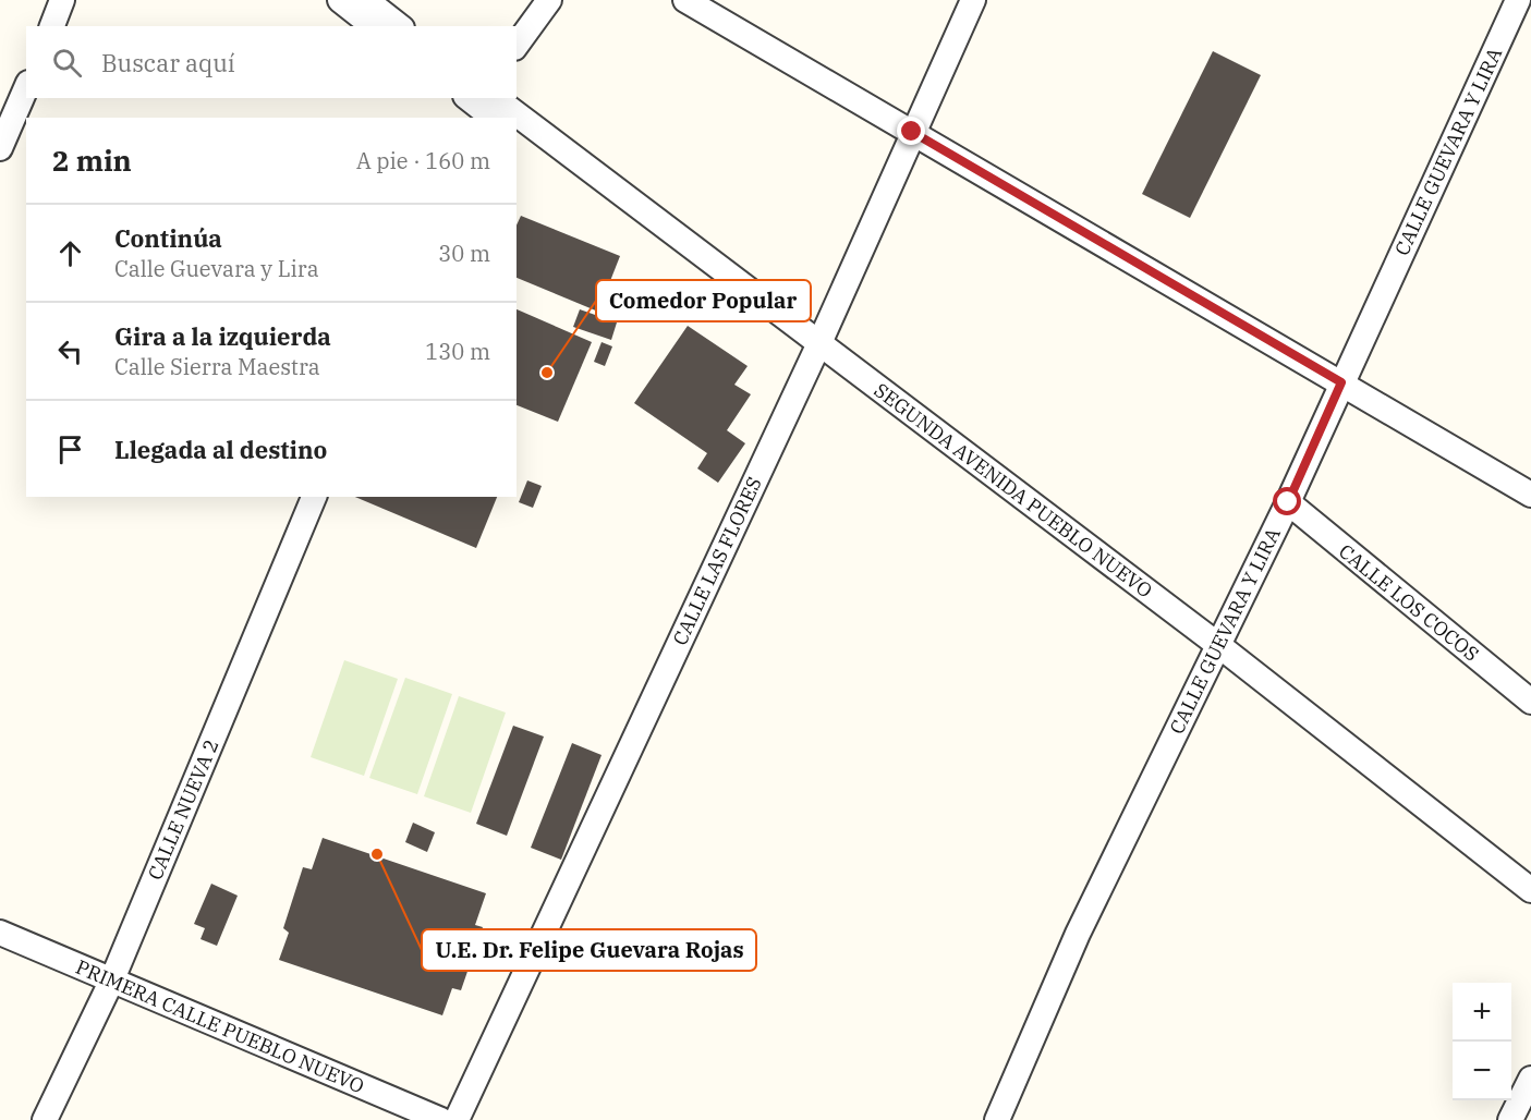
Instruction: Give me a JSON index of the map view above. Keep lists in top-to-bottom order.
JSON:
{
  "streets": {
    "street": [
      "CALLE GUEVARA Y LIRA",
      "SEGUNDA AVENIDA PUEBLO NUEVO",
      "CALLE LAS FLORES",
      "CALLE LOS COCOS",
      "CALLE NUEVA 2",
      "PRIMERA CALLE PUEBLO NUEVO"
    ]
  },
  "crossings": [
    ["CALLE GUEVARA Y LIRA", "SEGUNDA AVENIDA PUEBLO NUEVO"],
    ["CALLE GUEVARA Y LIRA", "CALLE LOS COCOS"],
    ["SEGUNDA AVENIDA PUEBLO NUEVO", "CALLE LAS FLORES"],
    ["CALLE NUEVA 2", "PRIMERA CALLE PUEBLO NUEVO"]
  ],
  "places": ["Comedor Popular", "U.E. Dr. Felipe Guevara Rojas"],
  "page": {
    "search": "Buscar aquí",
    "heading": ["2 min", "A pie · 160 m"],
    "list": [
      ["Continúa", "Calle Guevara y Lira", "30 m"],
      ["Gira a la izquierda", "Calle Sierra Maestra", "130 m"],
      "Llegada al destino"
    ],
    "map_buttons": ["+", "−"]
  }
}
